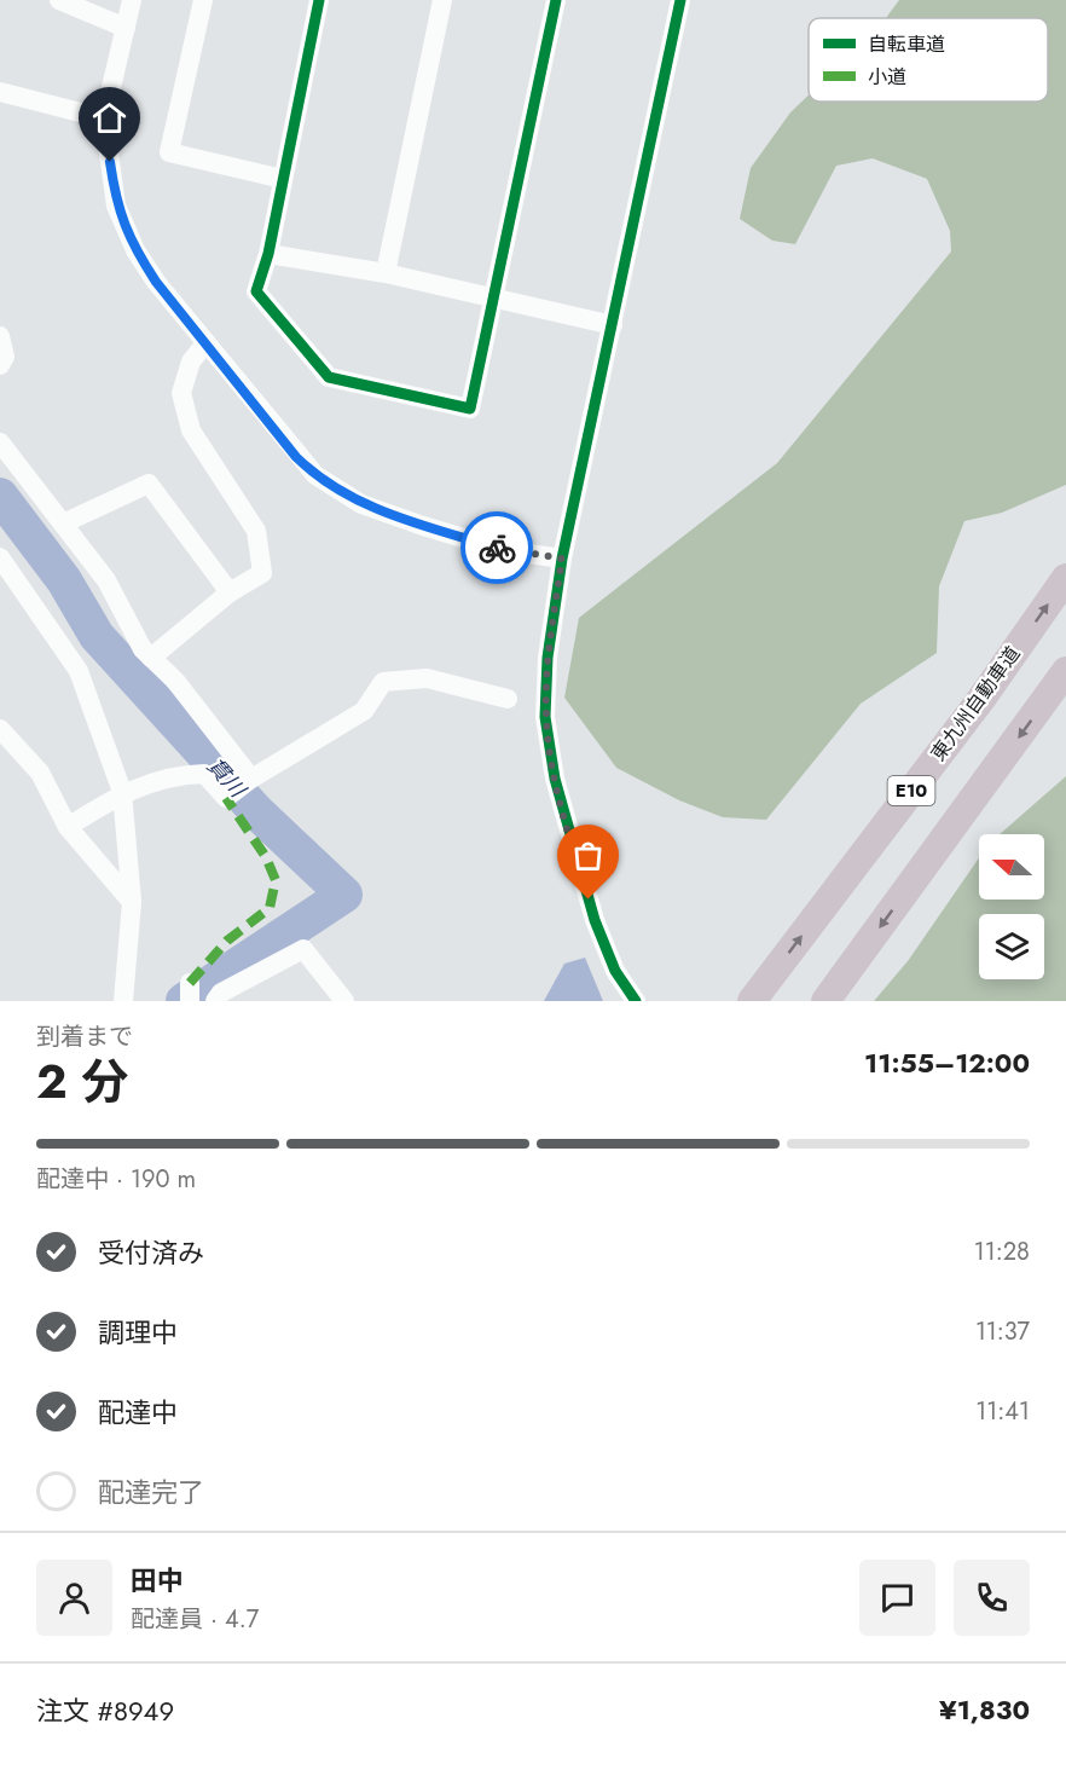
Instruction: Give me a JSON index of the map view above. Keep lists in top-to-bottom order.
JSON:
{
  "streets": {
    "highway": ["東九州自動車道", "E10"]
  },
  "water": ["貫川"],
  "legend": ["自転車道", "小道"],
  "north": "left",
  "page": {
    "heading": ["2 分", "到着まで", "11:55–12:00"],
    "panel": [
      "田中",
      "配達員 · 4.7",
      "注文 #8949",
      "¥1,830"
    ],
    "bar": "配達中 · 190 m",
    "list": [
      ["受付済み", "11:28"],
      ["調理中", "11:37"],
      ["配達中", "11:41"],
      "配達完了"
    ]
  }
}
